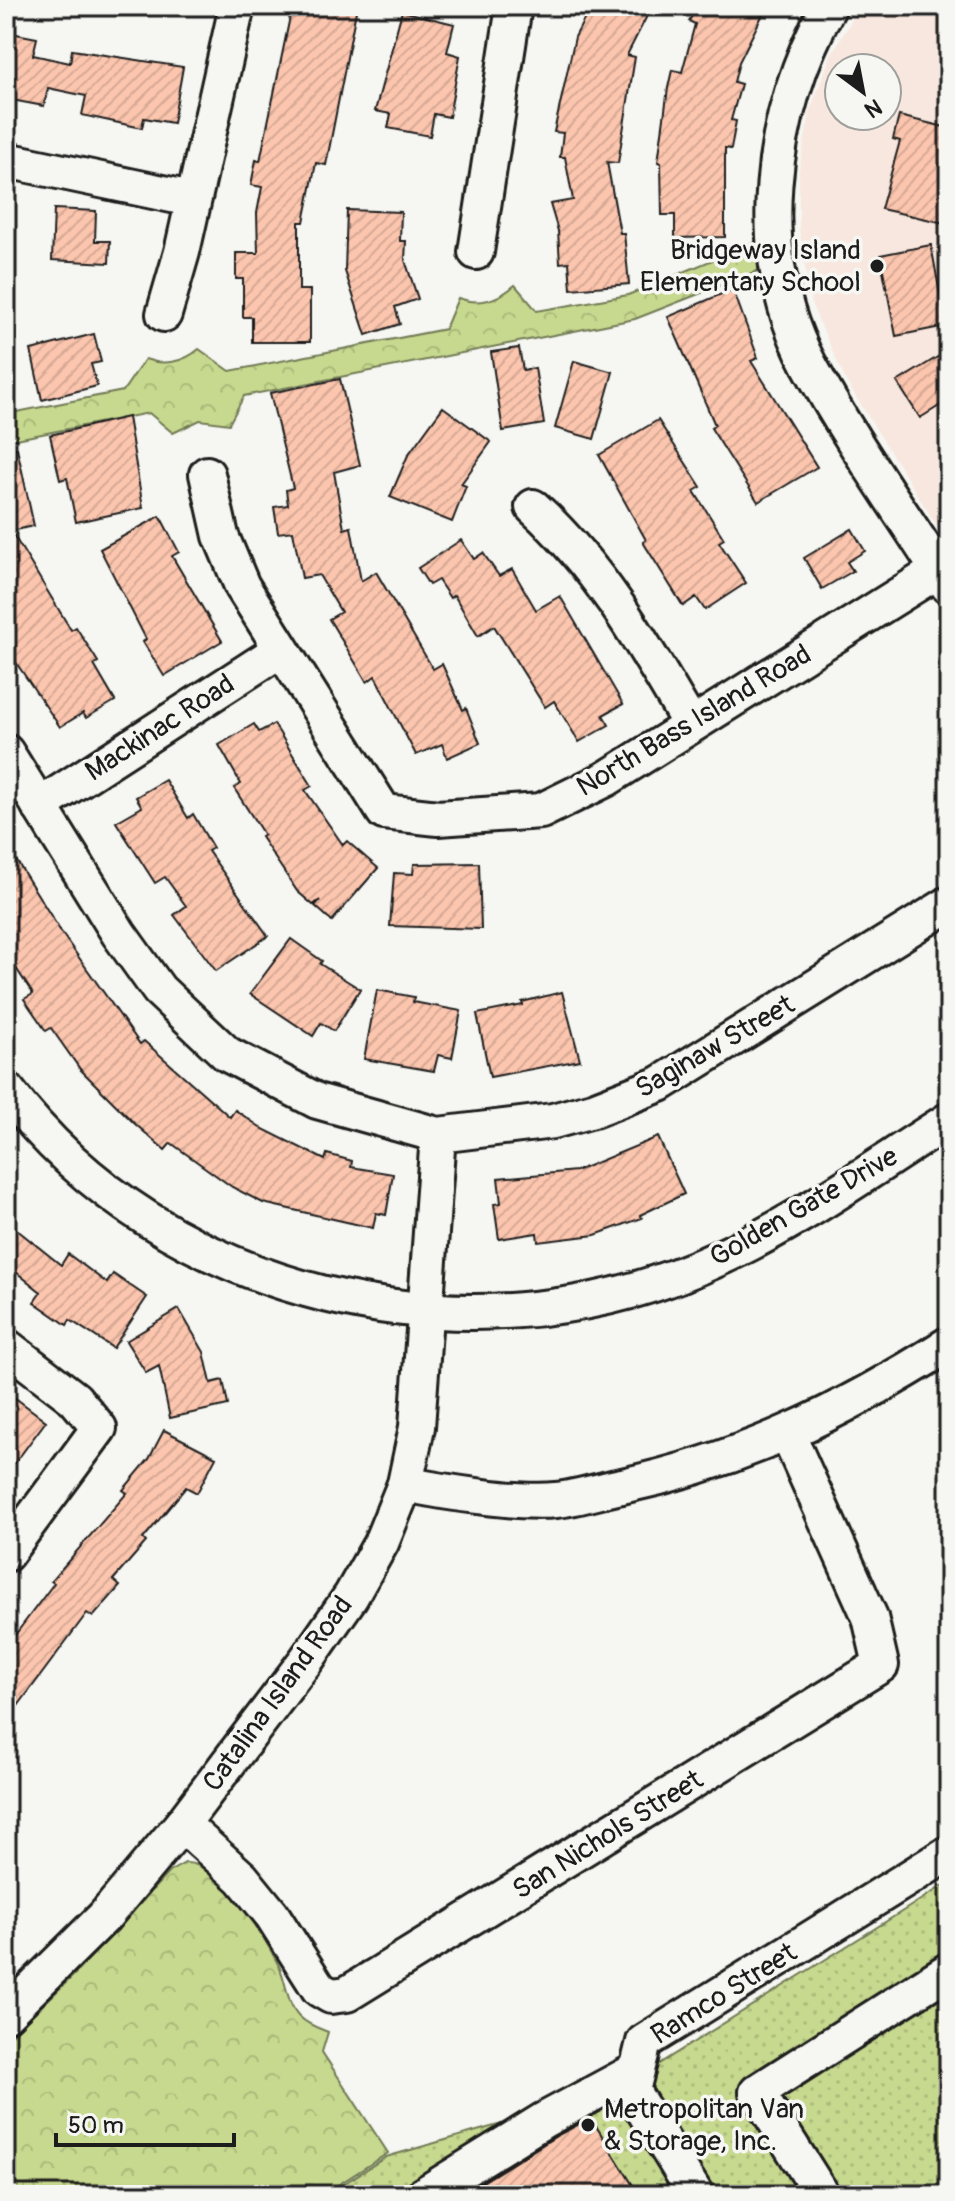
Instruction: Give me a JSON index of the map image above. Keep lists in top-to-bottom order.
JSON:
{
  "streets": {
    "street": [
      "North Bass Island Road",
      "Mackinac Road",
      "Saginaw Street",
      "Golden Gate Drive",
      "Catalina Island Road",
      "San Nichols Street",
      "Ramco Street"
    ]
  },
  "crossings": [
    ["North Bass Island Road", "Mackinac Road"],
    ["Mackinac Road", "Saginaw Street"],
    ["Saginaw Street", "Catalina Island Road"],
    ["Golden Gate Drive", "Catalina Island Road"],
    ["Catalina Island Road", "San Nichols Street"]
  ],
  "places": ["Bridgeway Island Elementary School", "Metropolitan Van & Storage, Inc."],
  "scale_bar": "50 m",
  "north": "bottom right"
}
